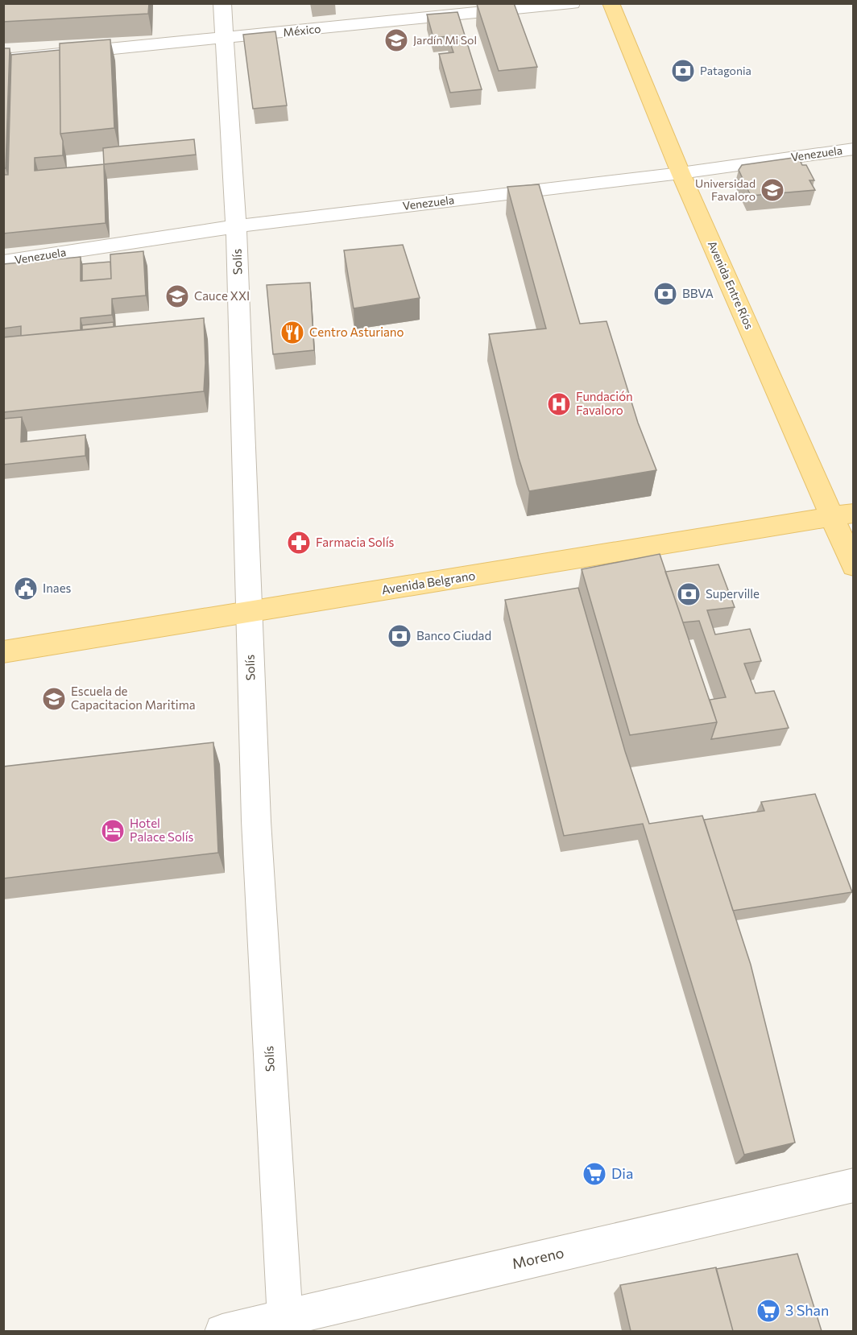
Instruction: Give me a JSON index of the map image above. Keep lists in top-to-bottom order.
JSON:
{
  "streets": {
    "main road": ["Avenida Entre Ríos", "Avenida Belgrano"],
    "street": [
      "México",
      "Venezuela",
      "Solís",
      "Moreno"
    ]
  },
  "crossings": [
    ["México", "Solís"],
    ["Venezuela", "Solís"],
    ["Venezuela", "Avenida Entre Ríos"],
    ["Solís", "Avenida Belgrano"],
    ["Solís", "Moreno"],
    ["Avenida Entre Ríos", "Avenida Belgrano"]
  ],
  "places": {
    "school or university": [
      "Jardín Mi Sol",
      "Universidad Favaloro",
      "Cauce XXI",
      "Escuela de Capacitacion Maritima"
    ],
    "bank": [
      "Patagonia",
      "BBVA",
      "Superville",
      "Banco Ciudad"
    ],
    "restaurant": ["Centro Asturiano"],
    "hospital": ["Fundación Favaloro"],
    "pharmacy": ["Farmacia Solís"],
    "public building": ["Inaes"],
    "hotel": ["Hotel Palace Solís"],
    "supermarket": ["Dia", "3 Shan"]
  }
}
